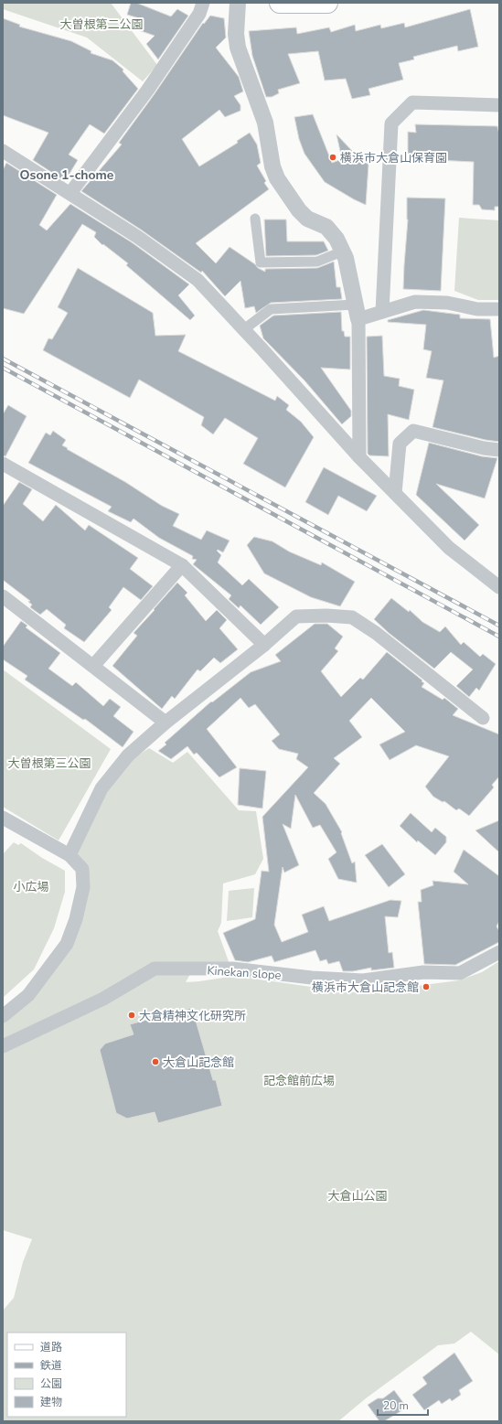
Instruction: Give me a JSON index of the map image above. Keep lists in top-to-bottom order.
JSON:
{
  "streets": {
    "street": ["Kinekan slope"]
  },
  "districts": ["Osone 1-chome"],
  "parks": [
    "大曽根第二公園",
    "大曽根第三公園",
    "小広場",
    "記念館前広場",
    "大倉山公園"
  ],
  "places": [
    "横浜市大倉山保育園",
    "横浜市大倉山記念館",
    "大倉精神文化研究所",
    "大倉山記念館"
  ],
  "legend": [
    "道路",
    "鉄道",
    "公園",
    "建物"
  ],
  "scale_bar": "20 m"
}
